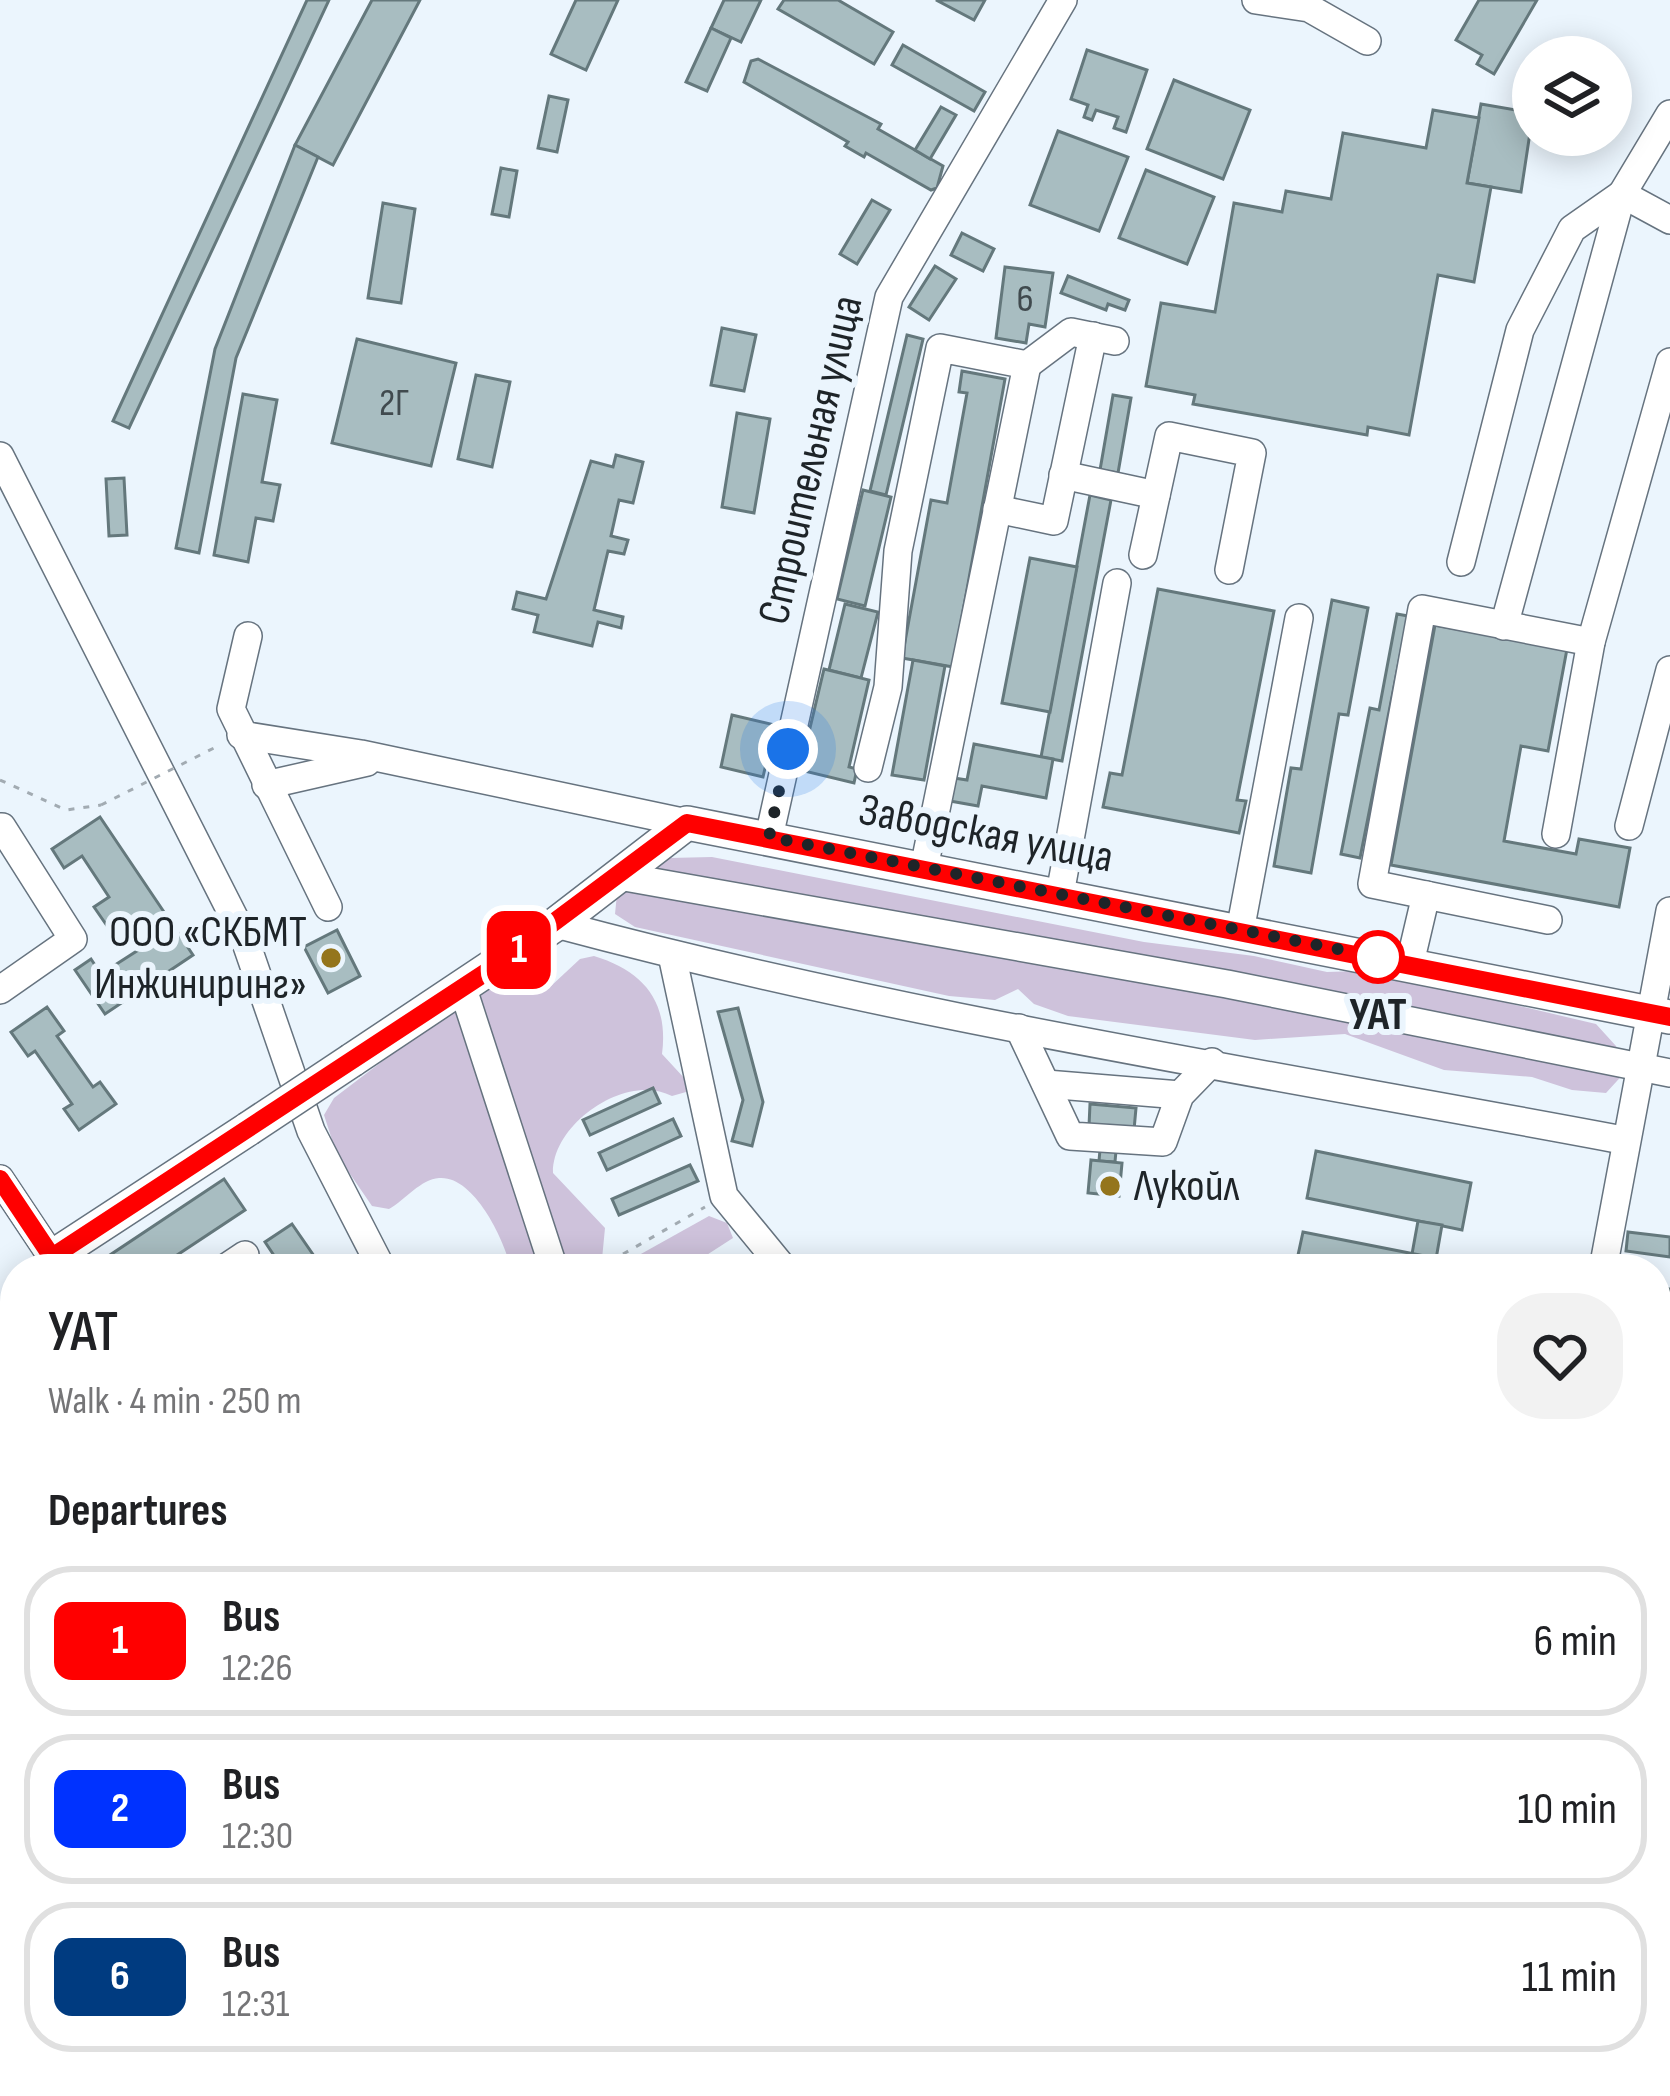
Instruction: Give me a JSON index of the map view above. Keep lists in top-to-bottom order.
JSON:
{
  "streets": {
    "main road": ["Заводская улица"],
    "street": ["Строительная улица"]
  },
  "crossings": [
    ["Строительная улица", "Заводская улица"]
  ],
  "places": ["УАТ", "ООО «СКБМТ Инжиниринг»", "Лукойл"],
  "lines": ["bus line 1"],
  "house_numbers": ["6", "2Г"],
  "page": {
    "on_map": "1",
    "heading": [
      ["УАТ", "Walk · 4 min · 250 m"],
      "Departures"
    ],
    "list": [
      {
        "mark": "1",
        "name": "Bus",
        "note": "12:26",
        "value": "6 min"
      },
      {
        "mark": "2",
        "name": "Bus",
        "note": "12:30",
        "value": "10 min"
      },
      {
        "mark": "6",
        "name": "Bus",
        "note": "12:31",
        "value": "11 min"
      }
    ]
  }
}
